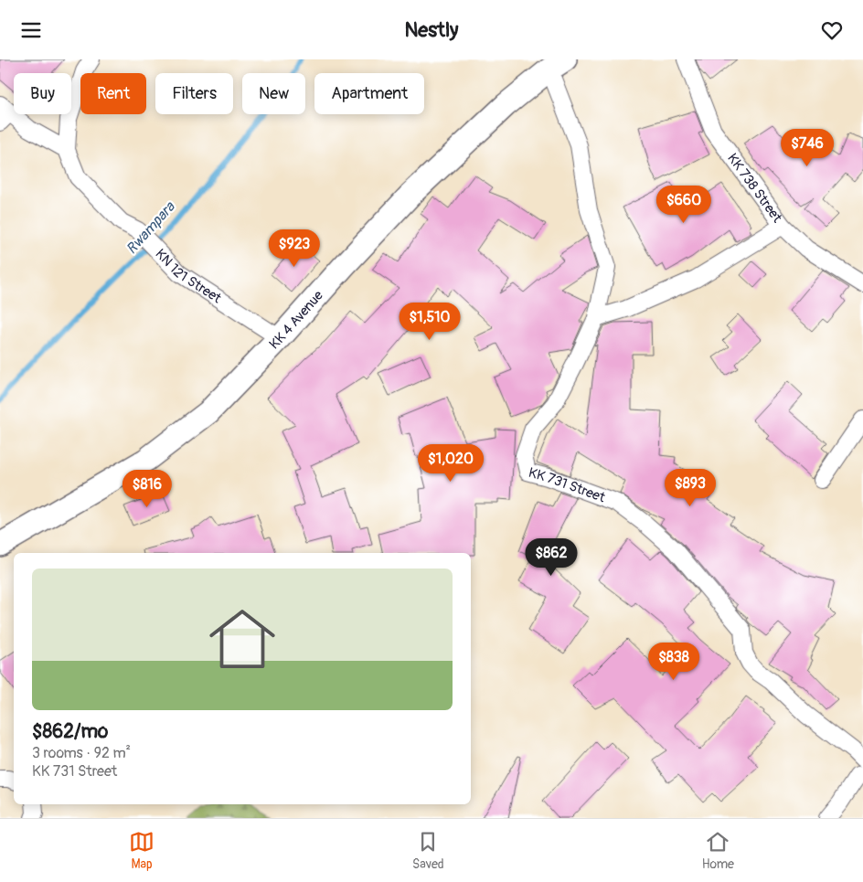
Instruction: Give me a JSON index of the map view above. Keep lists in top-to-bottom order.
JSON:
{
  "streets": {
    "main road": ["KK 4 Avenue"],
    "street": ["KK 738 Street", "KN 121 Street", "KK 731 Street"]
  },
  "crossings": [
    ["KN 121 Street", "KK 4 Avenue"],
    ["KK 4 Avenue", "KK 731 Street"]
  ],
  "water": ["Rwampara"],
  "page": {
    "header": "Nestly",
    "chip": [
      "Buy",
      "Rent",
      "Filters",
      "New",
      "Apartment"
    ],
    "price": [
      "$746",
      "$660",
      "$923",
      "$1,510",
      "$1,020",
      "$893",
      "$816",
      "$862",
      "$838"
    ],
    "list": [
      {
        "name": "$862/mo",
        "note": "3 rooms · 92 m² · KK 731 Street"
      }
    ],
    "tabs": ["Map", "Saved", "Home"]
  }
}
